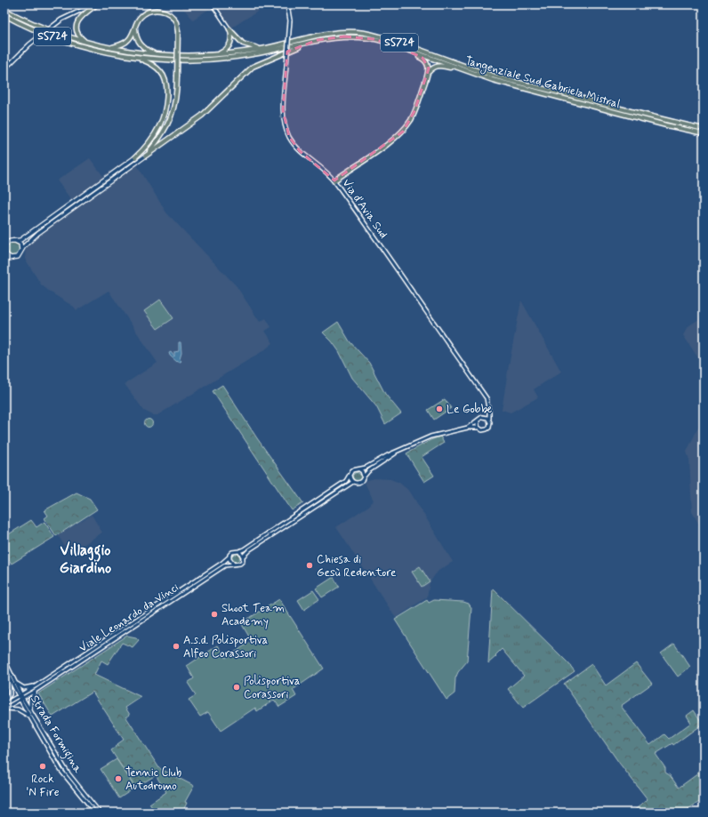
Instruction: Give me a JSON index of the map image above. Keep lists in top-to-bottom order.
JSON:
{
  "streets": {
    "highway": ["SS724", "Tangenziale Sud Gabriela Mistral"],
    "street": ["Via d'Avia Sud", "Viale Leonardo da Vinci", "Strada Formigina"]
  },
  "crossings": [
    ["SS724", "Tangenziale Sud Gabriela Mistral"],
    ["Viale Leonardo da Vinci", "Strada Formigina"]
  ],
  "districts": ["Villaggio Giardino"],
  "places": [
    "Le Gobbe",
    "Chiesa di Gesù Redentore",
    "Shoot Team Academy",
    "A.s.d. Polisportiva Alfeo Corassori",
    "Polisportiva Corassori",
    "Rock 'N Fire",
    "Tennic Club Autodromo"
  ]
}
